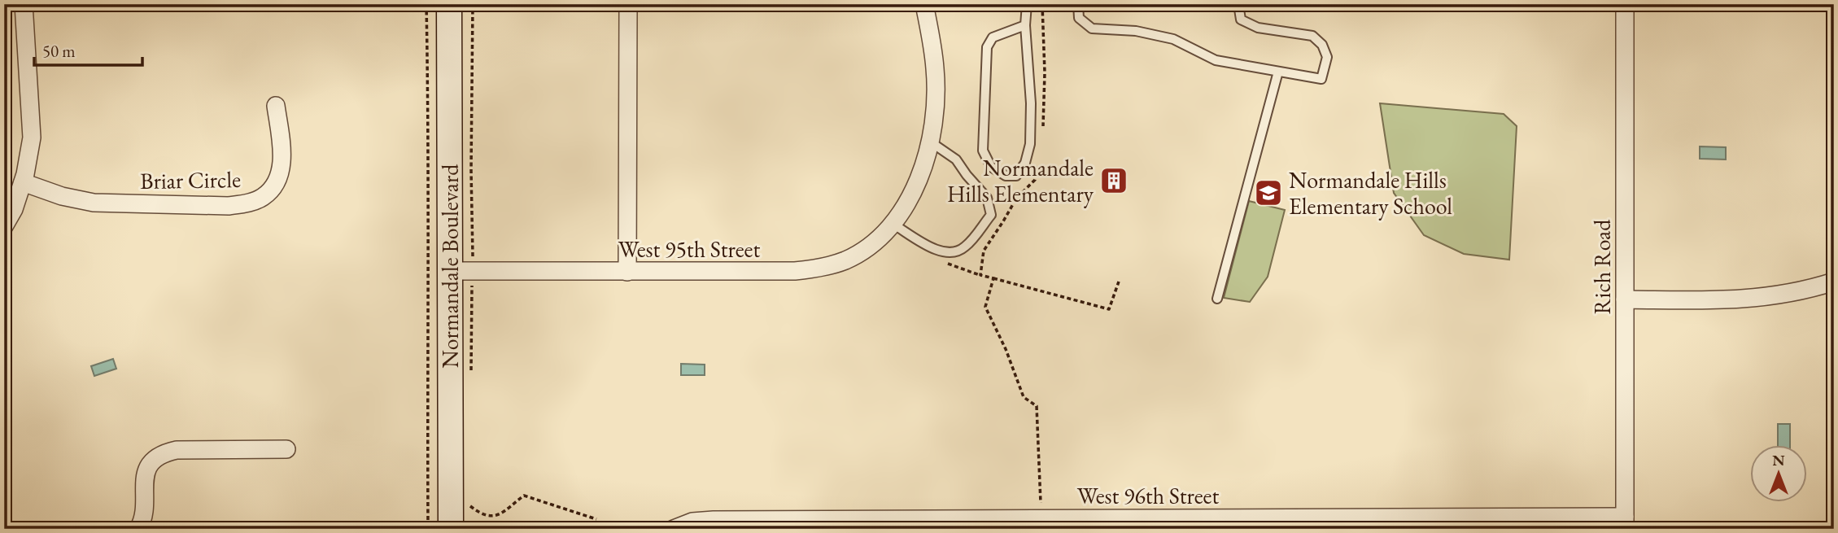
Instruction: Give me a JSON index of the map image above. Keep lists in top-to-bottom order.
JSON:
{
  "streets": {
    "main road": ["Normandale Boulevard"],
    "street": [
      "Briar Circle",
      "West 95th Street",
      "Rich Road",
      "West 96th Street"
    ]
  },
  "crossings": [
    ["West 95th Street", "Normandale Boulevard"],
    ["Rich Road", "West 96th Street"]
  ],
  "places": {
    "building": ["Normandale Hills Elementary"],
    "school or university": ["Normandale Hills Elementary School"]
  },
  "scale_bar": "50 m",
  "north": "top"
}
